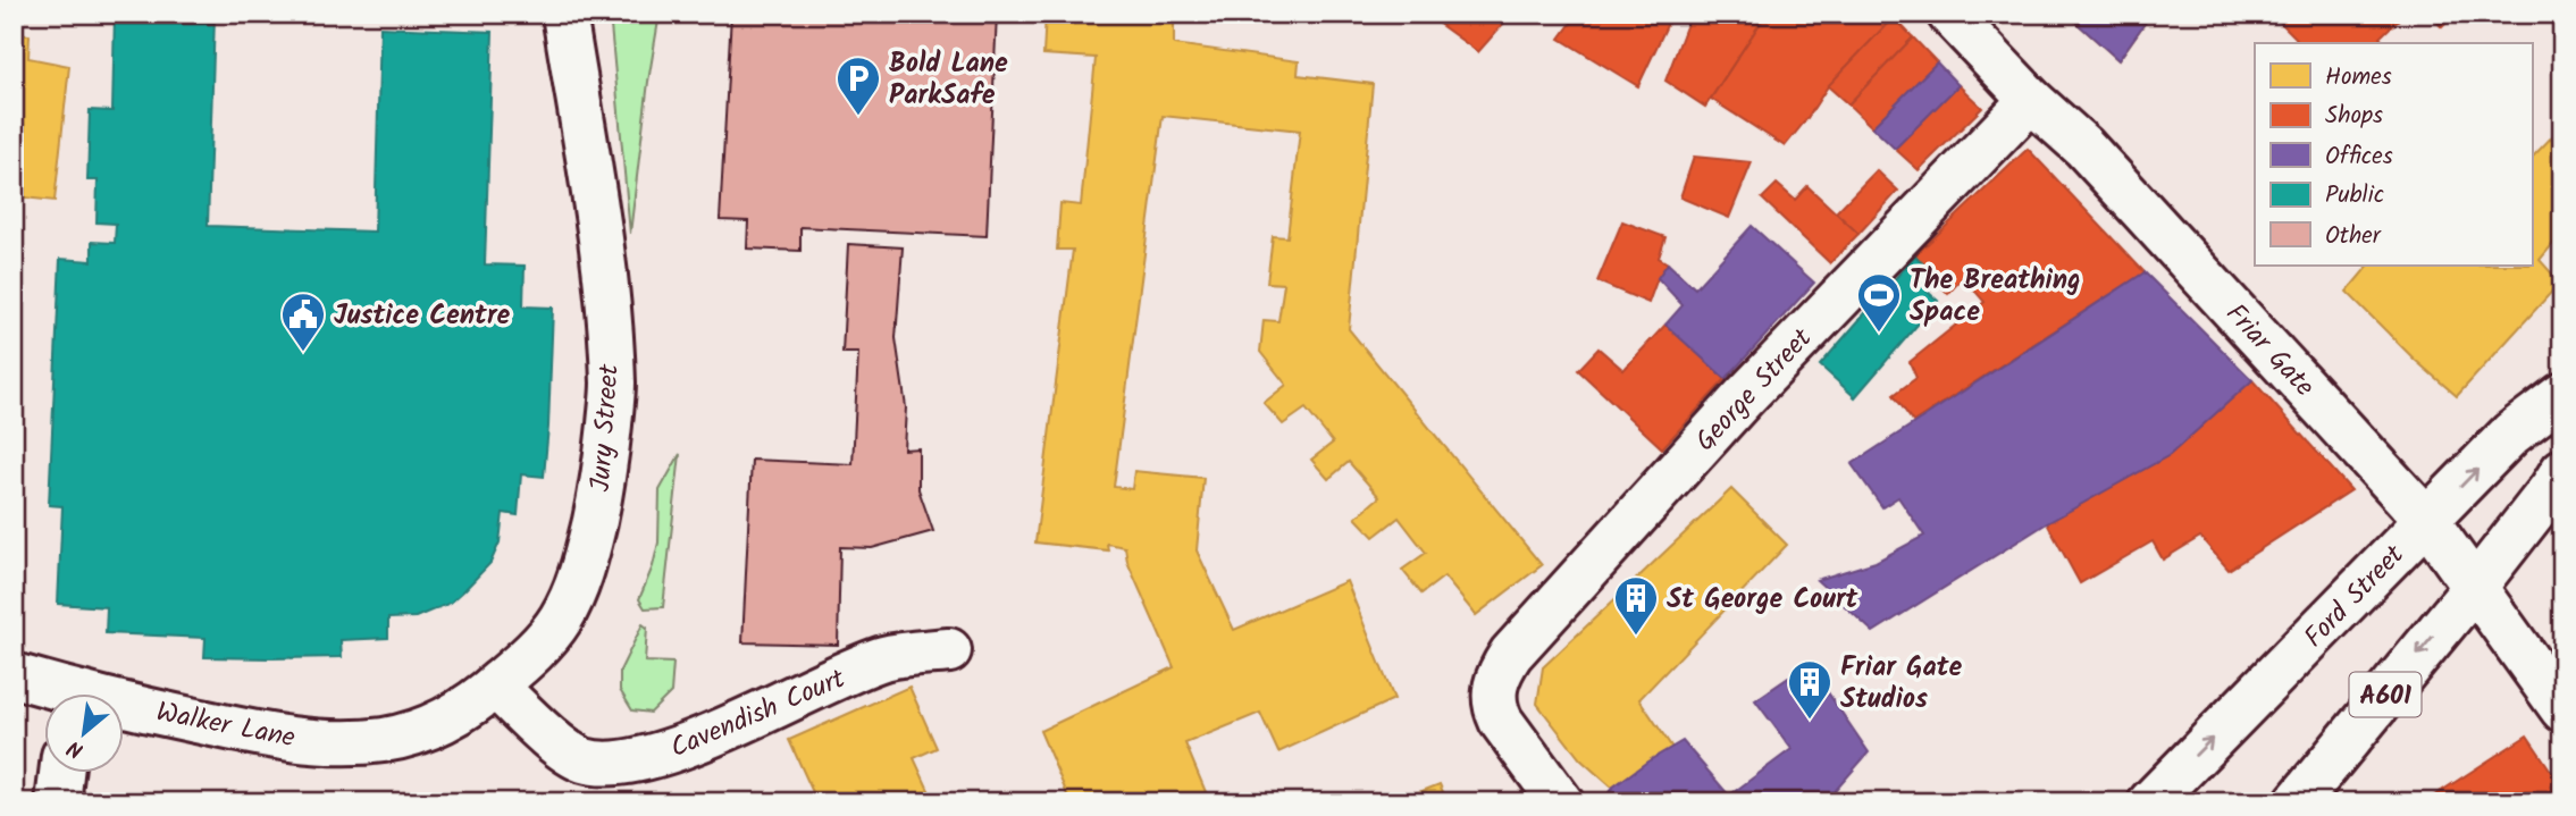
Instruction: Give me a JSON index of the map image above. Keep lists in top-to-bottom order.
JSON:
{
  "streets": {
    "street": [
      "Friar Gate",
      "George Street",
      "Jury Street",
      "Ford Street",
      "A601",
      "Cavendish Court",
      "Walker Lane"
    ]
  },
  "crossings": [
    ["Friar Gate", "George Street"],
    ["Friar Gate", "Ford Street"],
    ["Friar Gate", "A601"],
    ["Jury Street", "Cavendish Court"],
    ["Jury Street", "Walker Lane"]
  ],
  "places": {
    "parking": ["Bold Lane ParkSafe"],
    "sports": ["The Breathing Space"],
    "public building": ["Justice Centre"],
    "building": ["St George Court", "Friar Gate Studios"]
  },
  "legend": [
    "Homes",
    "Shops",
    "Offices",
    "Public",
    "Other"
  ],
  "north": "bottom left"
}
